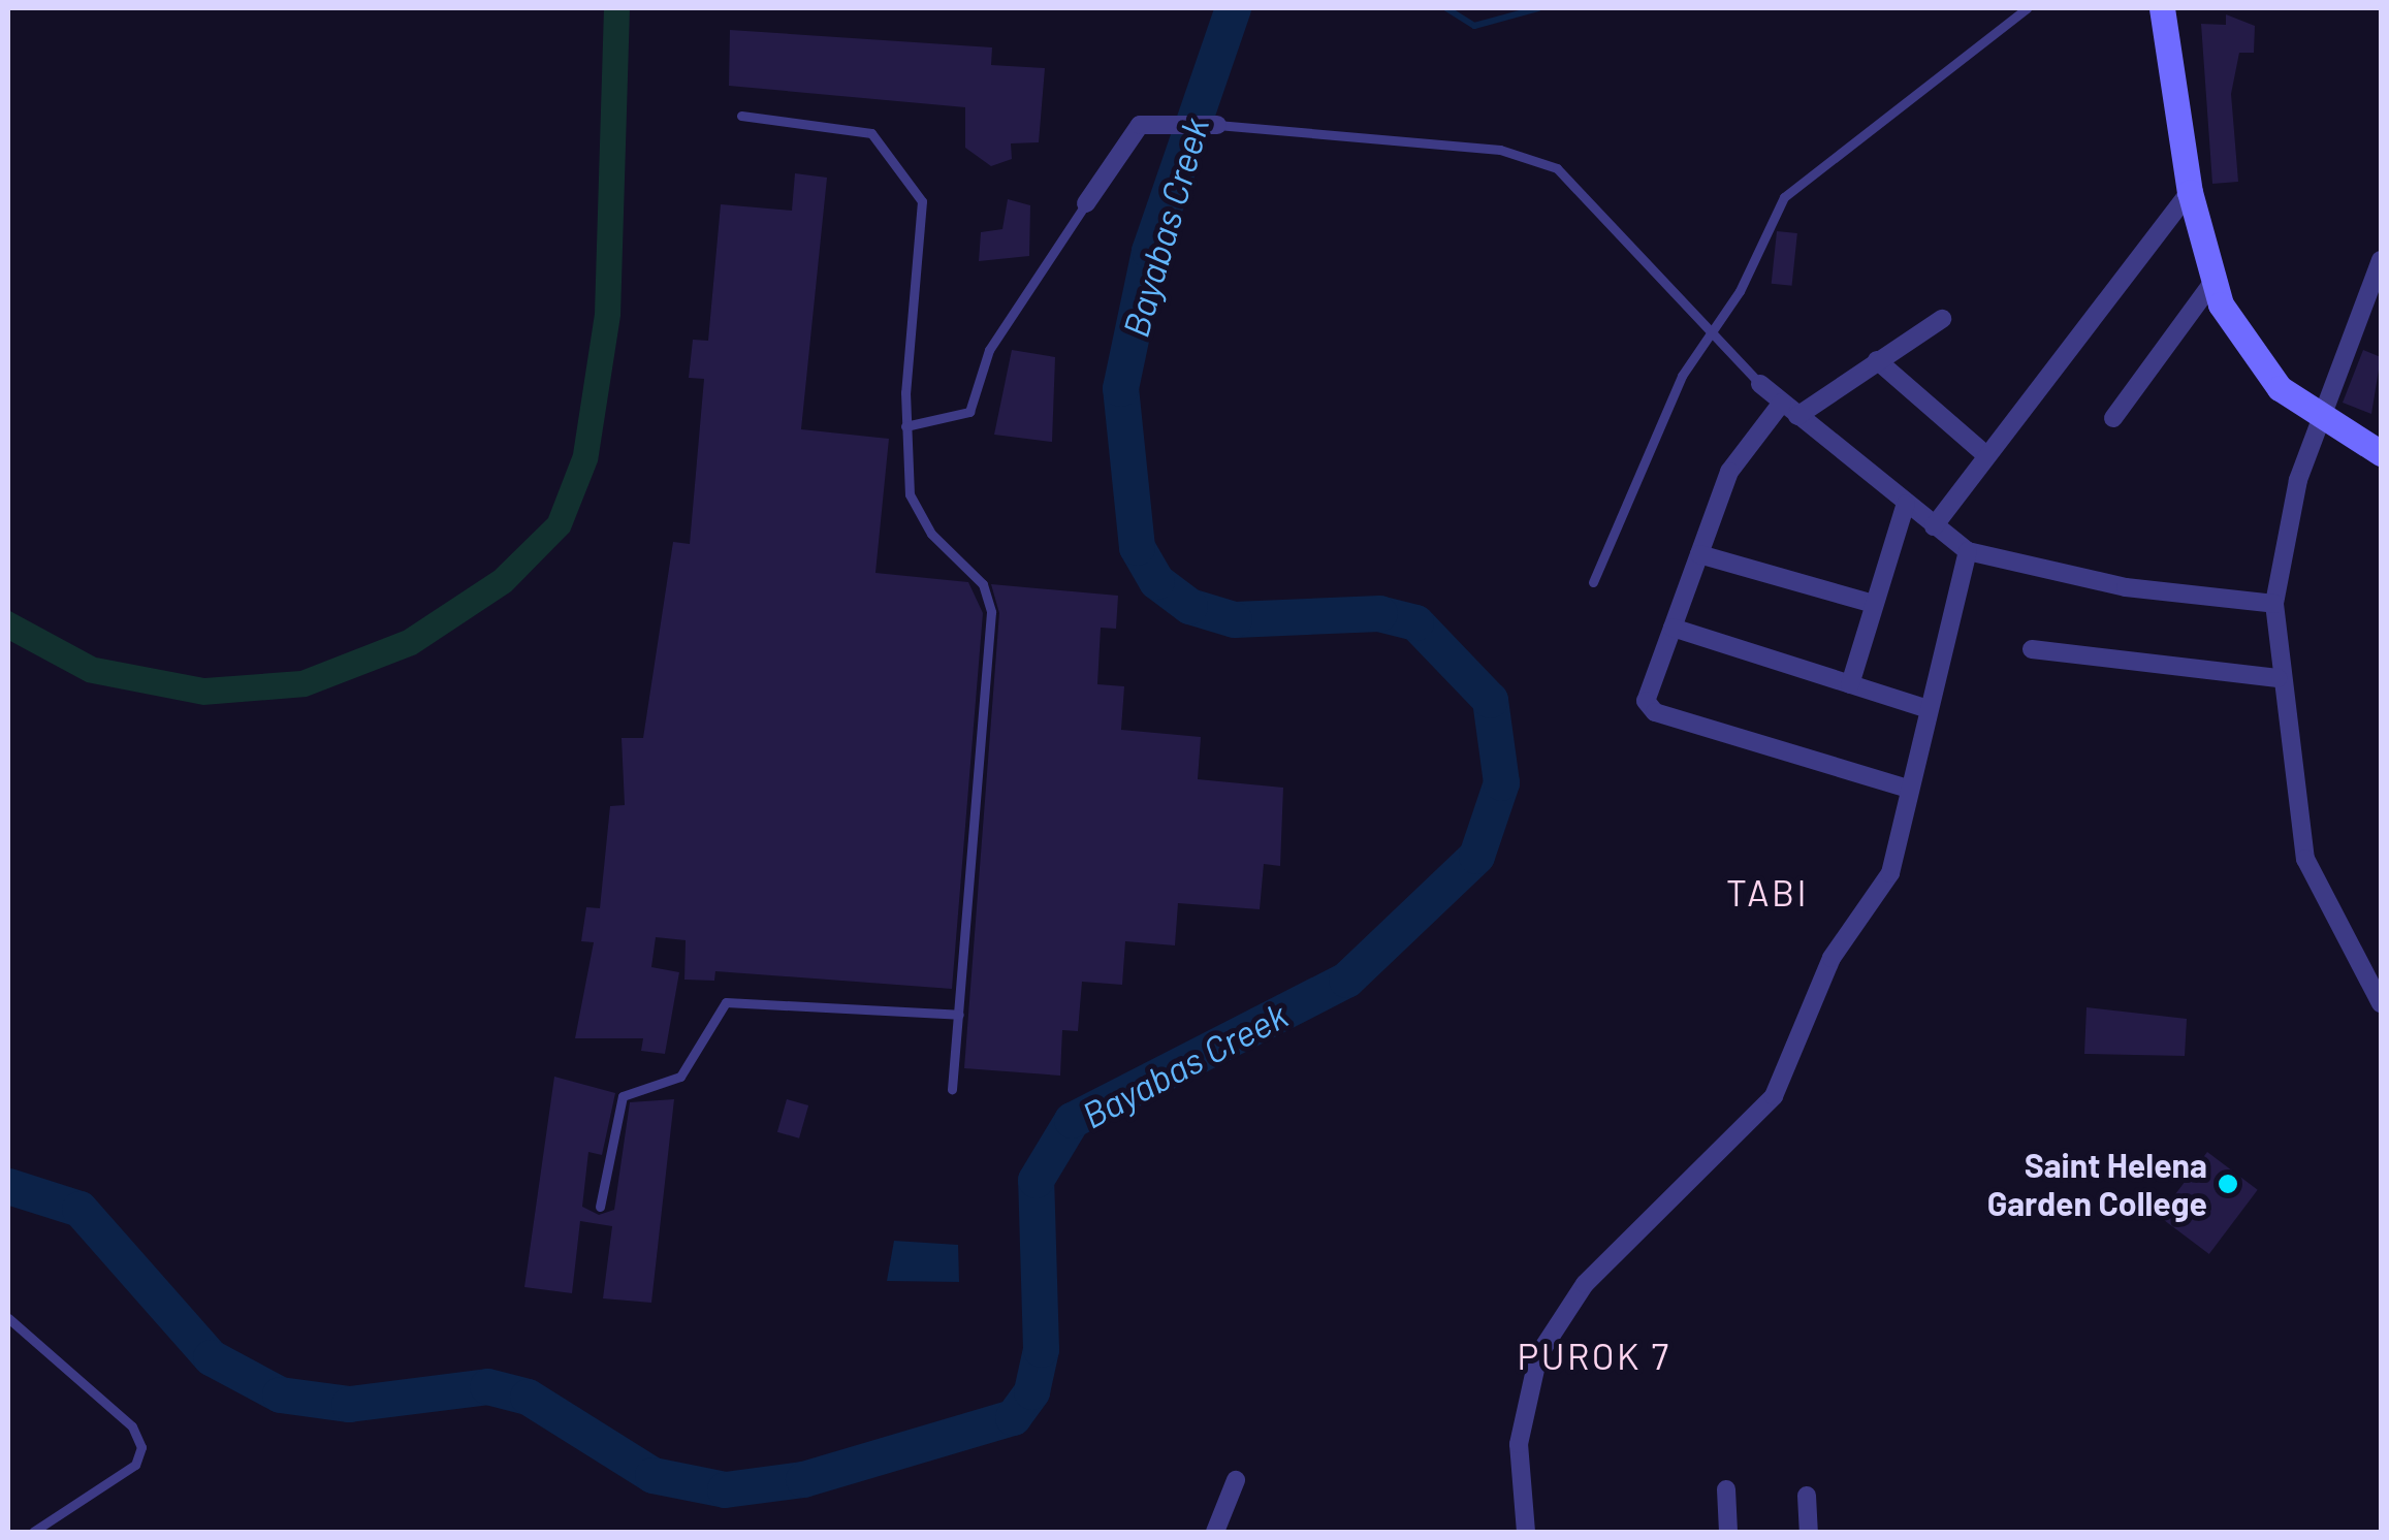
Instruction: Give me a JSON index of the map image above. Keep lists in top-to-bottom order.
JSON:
{
  "districts": ["TABI", "PUROK 7"],
  "water": ["Bayabas Creek"],
  "places": ["Saint Helena Garden College"]
}
